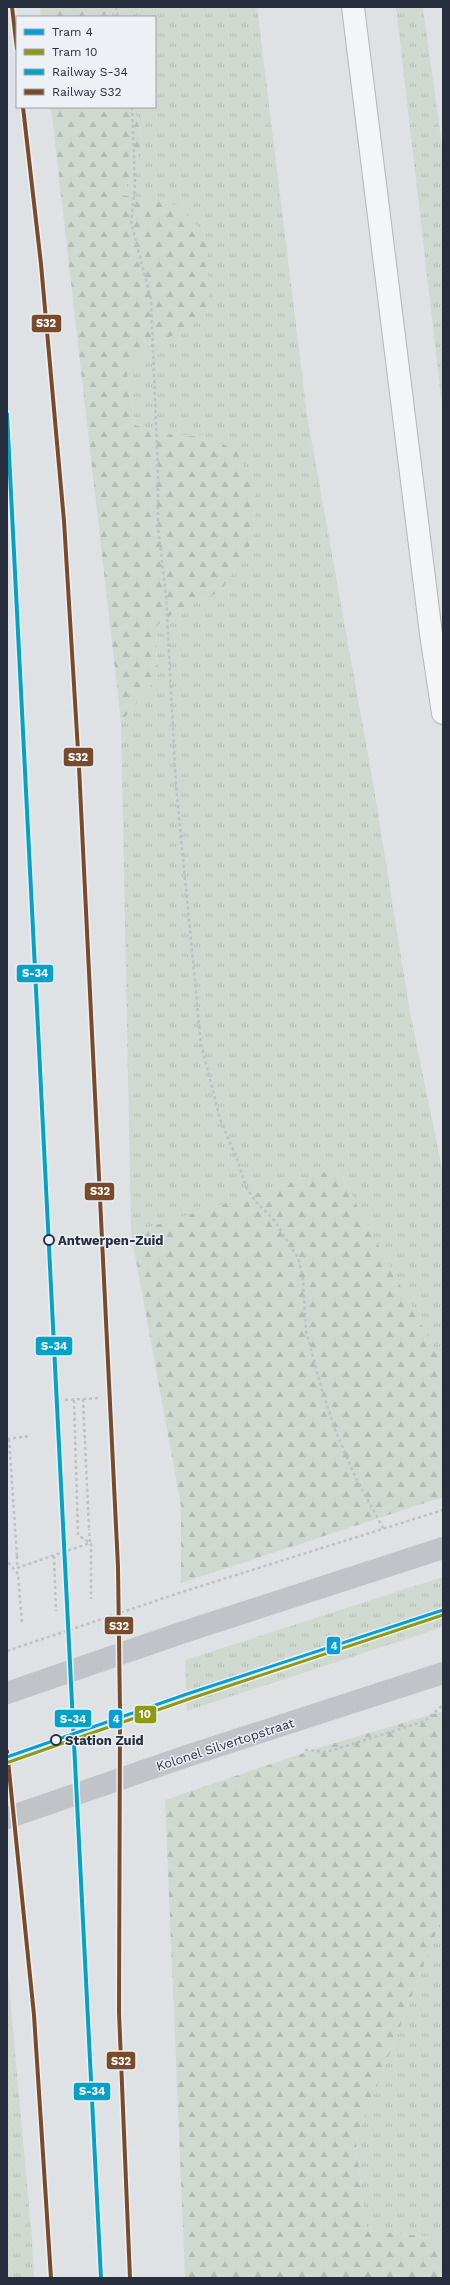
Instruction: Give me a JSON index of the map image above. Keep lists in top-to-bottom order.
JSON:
{
  "streets": {
    "main road": ["Kolonel Silvertopstraat"]
  },
  "places": ["Antwerpen-Zuid", "Station Zuid"],
  "lines": [
    "rail line S32",
    "rail line S-34",
    "tram line 4",
    "tram line 10"
  ],
  "legend": [
    "Tram 4",
    "Tram 10",
    "Railway S-34",
    "Railway S32"
  ]
}
